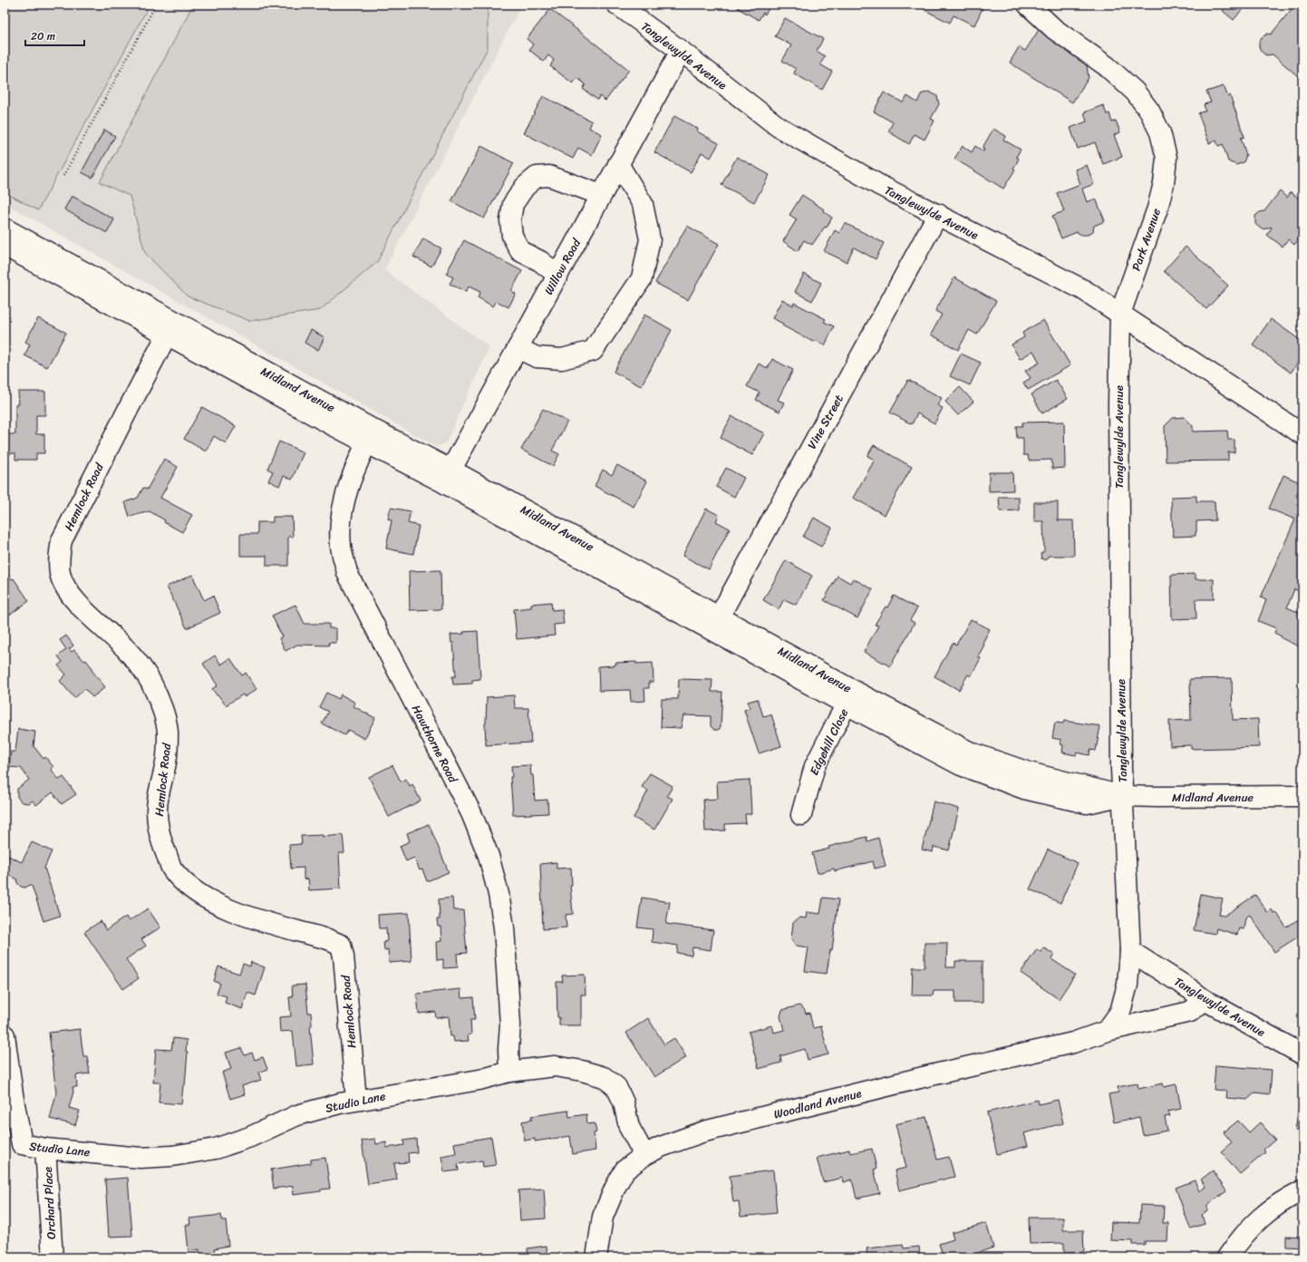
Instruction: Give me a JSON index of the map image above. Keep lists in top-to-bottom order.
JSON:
{
  "streets": {
    "street": [
      "Tanglewylde Avenue",
      "Park Avenue",
      "Willow Road",
      "Midland Avenue",
      "Vine Street",
      "Hemlock Road",
      "Edgehill Close",
      "Hawthorne Road",
      "Studio Lane",
      "Woodland Avenue",
      "Orchard Place"
    ]
  },
  "crossings": [
    ["Tanglewylde Avenue", "Park Avenue"],
    ["Tanglewylde Avenue", "Willow Road"],
    ["Tanglewylde Avenue", "Midland Avenue"],
    ["Tanglewylde Avenue", "Vine Street"],
    ["Tanglewylde Avenue", "Woodland Avenue"],
    ["Willow Road", "Midland Avenue"],
    ["Midland Avenue", "Vine Street"],
    ["Midland Avenue", "Hemlock Road"],
    ["Midland Avenue", "Edgehill Close"],
    ["Midland Avenue", "Hawthorne Road"],
    ["Hemlock Road", "Studio Lane"],
    ["Hawthorne Road", "Studio Lane"],
    ["Studio Lane", "Woodland Avenue"],
    ["Studio Lane", "Orchard Place"]
  ],
  "scale_bar": "20 m"
}
